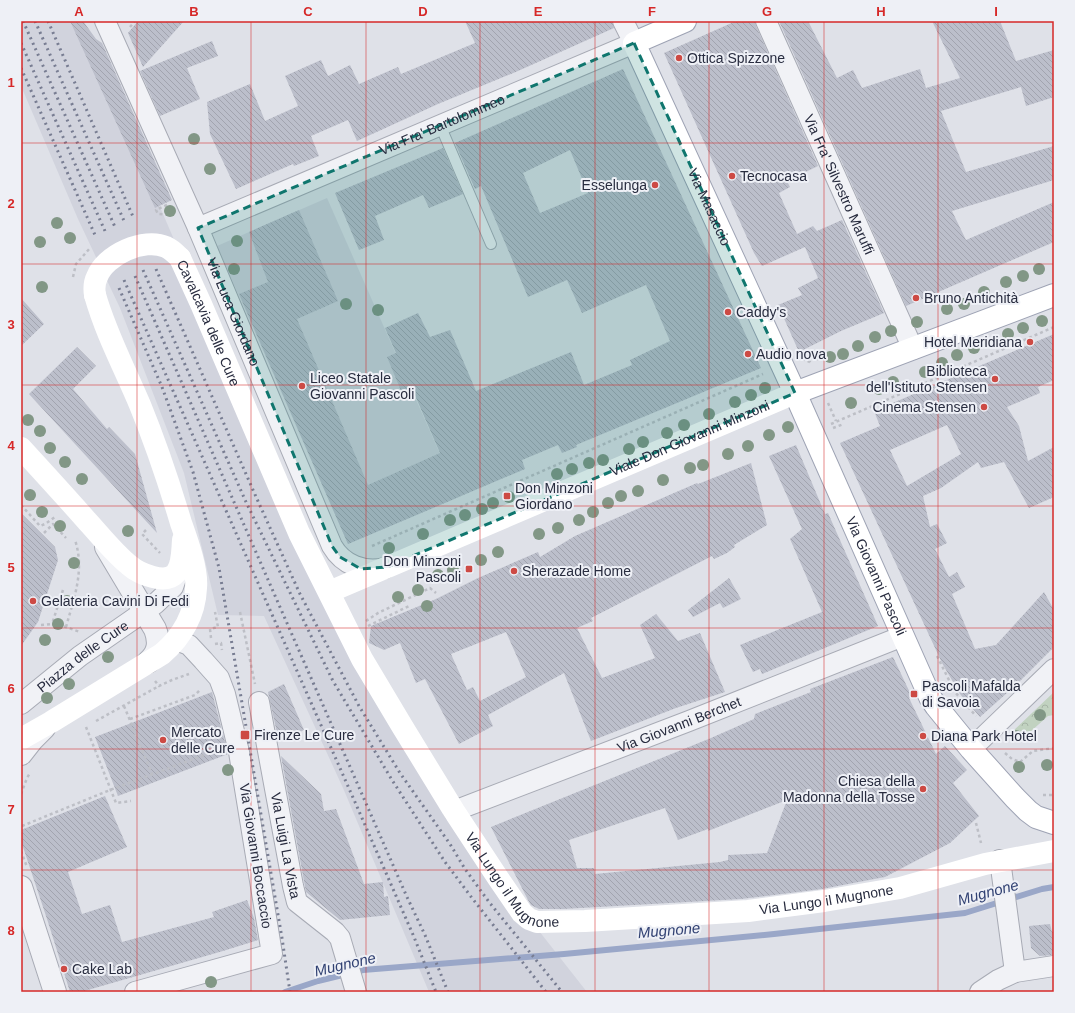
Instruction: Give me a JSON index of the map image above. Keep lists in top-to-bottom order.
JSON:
{
  "streets": {
    "main road": [
      "Via Fra' Bartolommeo",
      "Via Masaccio",
      "Cavalcavia delle Cure",
      "Viale Don Giovanni Minzoni",
      "Via Giovanni Pascoli",
      "Piazza delle Cure",
      "Via Lungo il Mugnone"
    ],
    "street": [
      "Via Fra' Silvestro Maruffi",
      "Via Luca Giordano",
      "Via Giovanni Berchet",
      "Via Luigi La Vista",
      "Via Giovanni Boccaccio"
    ]
  },
  "crossings": [
    ["Via Fra' Bartolommeo", "Via Masaccio"],
    ["Via Fra' Bartolommeo", "Via Luca Giordano"],
    ["Via Fra' Silvestro Maruffi", "Viale Don Giovanni Minzoni"],
    ["Via Masaccio", "Viale Don Giovanni Minzoni"],
    ["Via Masaccio", "Via Giovanni Pascoli"],
    ["Via Luca Giordano", "Viale Don Giovanni Minzoni"],
    ["Cavalcavia delle Cure", "Viale Don Giovanni Minzoni"],
    ["Cavalcavia delle Cure", "Piazza delle Cure"],
    ["Cavalcavia delle Cure", "Via Lungo il Mugnone"],
    ["Viale Don Giovanni Minzoni", "Via Giovanni Pascoli"],
    ["Viale Don Giovanni Minzoni", "Via Lungo il Mugnone"],
    ["Via Giovanni Pascoli", "Via Giovanni Berchet"],
    ["Via Giovanni Berchet", "Via Lungo il Mugnone"]
  ],
  "water": ["Mugnone"],
  "places": {
    "other": [
      "Ottica Spizzone",
      "Tecnocasa",
      "Esselunga",
      "Bruno Antichità",
      "Caddy's",
      "Hotel Meridiana",
      "Audio nova",
      "Biblioteca dell'Istituto Stensen",
      "Liceo Statale Giovanni Pascoli",
      "Cinema Stensen",
      "Sherazade Home",
      "Gelateria Cavini Di Fedi",
      "Diana Park Hotel",
      "Mercato delle Cure",
      "Chiesa della Madonna della Tosse",
      "Cake Lab"
    ],
    "transit": [
      "Don Minzoni Giordano",
      "Don Minzoni Pascoli",
      "Pascoli Mafalda di Savoia",
      "Firenze Le Cure"
    ]
  },
  "grid": {
    "columns": [
      "A",
      "B",
      "C",
      "D",
      "E",
      "F",
      "G",
      "H",
      "I"
    ],
    "rows": [
      "1",
      "2",
      "3",
      "4",
      "5",
      "6",
      "7",
      "8"
    ]
  }
}
